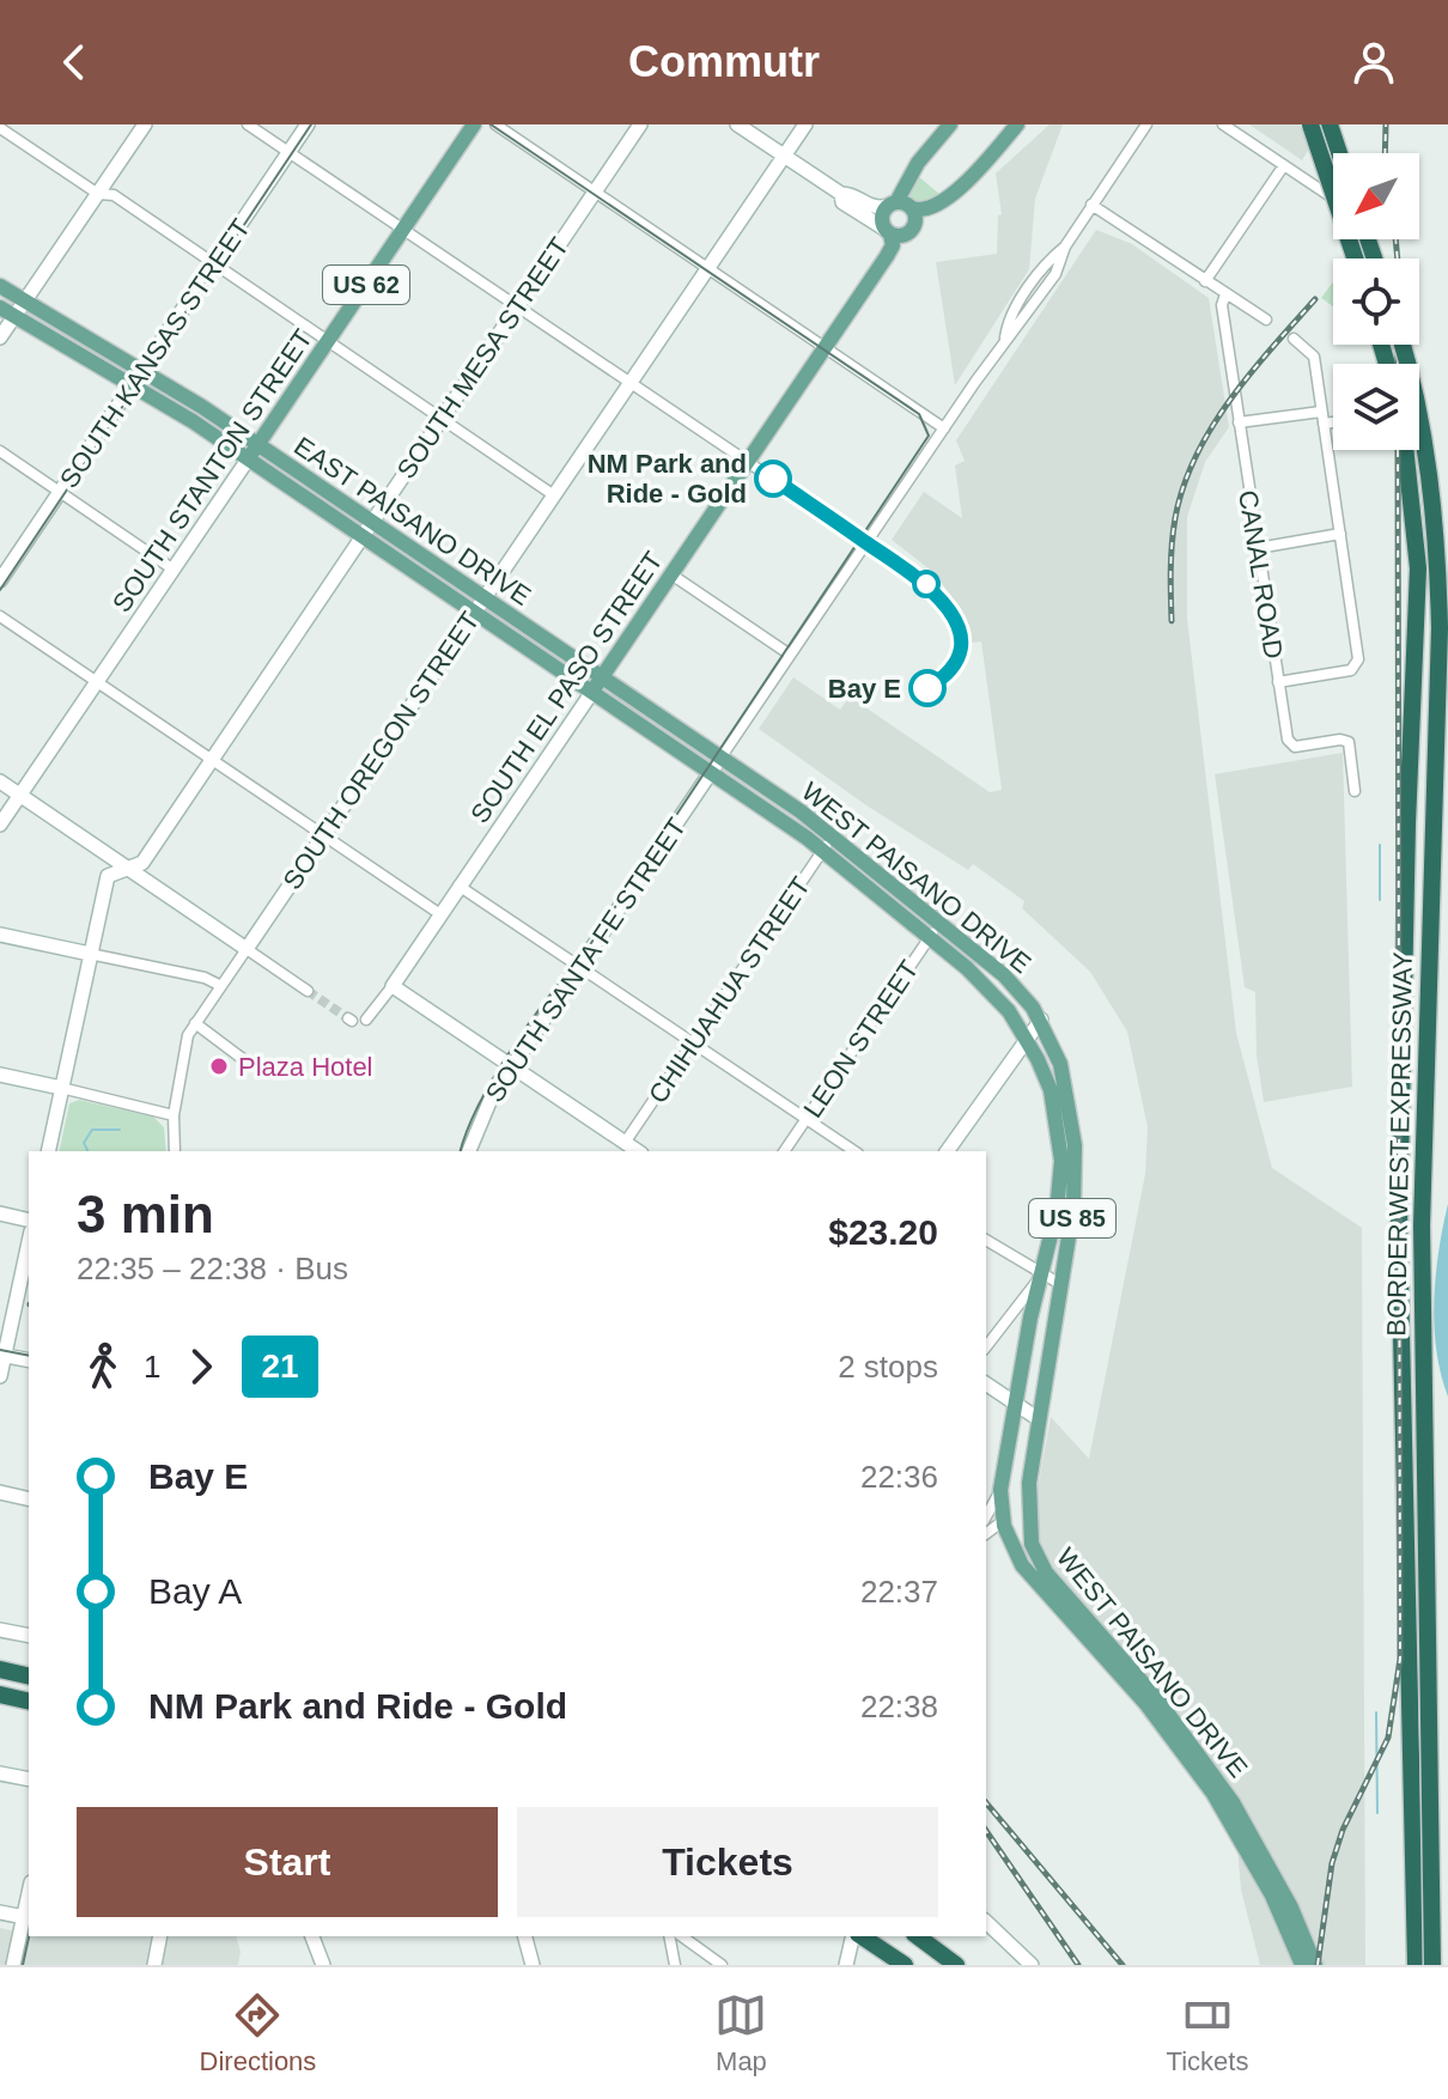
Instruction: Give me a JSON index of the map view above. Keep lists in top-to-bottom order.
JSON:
{
  "streets": {
    "highway": ["BORDER WEST EXPRESSWAY"],
    "main road": [
      "US 62",
      "SOUTH STANTON STREET",
      "EAST PAISANO DRIVE",
      "SOUTH EL PASO STREET",
      "WEST PAISANO DRIVE",
      "US 85"
    ],
    "street": [
      "SOUTH KANSAS STREET",
      "SOUTH MESA STREET",
      "CANAL ROAD",
      "SOUTH OREGON STREET",
      "SOUTH SANTA FE STREET",
      "CHIHUAHUA STREET",
      "LEON STREET"
    ]
  },
  "crossings": [
    ["SOUTH KANSAS STREET", "EAST PAISANO DRIVE"],
    ["SOUTH MESA STREET", "EAST PAISANO DRIVE"],
    ["SOUTH STANTON STREET", "EAST PAISANO DRIVE"],
    ["EAST PAISANO DRIVE", "SOUTH EL PASO STREET"],
    ["EAST PAISANO DRIVE", "SOUTH OREGON STREET"],
    ["EAST PAISANO DRIVE", "WEST PAISANO DRIVE"],
    ["SOUTH EL PASO STREET", "WEST PAISANO DRIVE"],
    ["WEST PAISANO DRIVE", "SOUTH SANTA FE STREET"],
    ["WEST PAISANO DRIVE", "CHIHUAHUA STREET"],
    ["WEST PAISANO DRIVE", "LEON STREET"]
  ],
  "places": ["NM Park and Ride - Gold", "Bay E", "Plaza Hotel"],
  "lines": ["bus line 21"],
  "north": "bottom left",
  "page": {
    "header": "Commutr",
    "heading": ["3 min", "22:35 – 22:38 · Bus", "$23.20"],
    "legs": ["1", "21", "2 stops"],
    "list": [
      {
        "name": "Bay E",
        "value": "22:36"
      },
      {
        "name": "Bay A",
        "value": "22:37"
      },
      {
        "name": "NM Park and Ride - Gold",
        "value": "22:38"
      }
    ],
    "buttons": ["Start", "Tickets"],
    "tabs": ["Directions", "Map", "Tickets"]
  }
}
